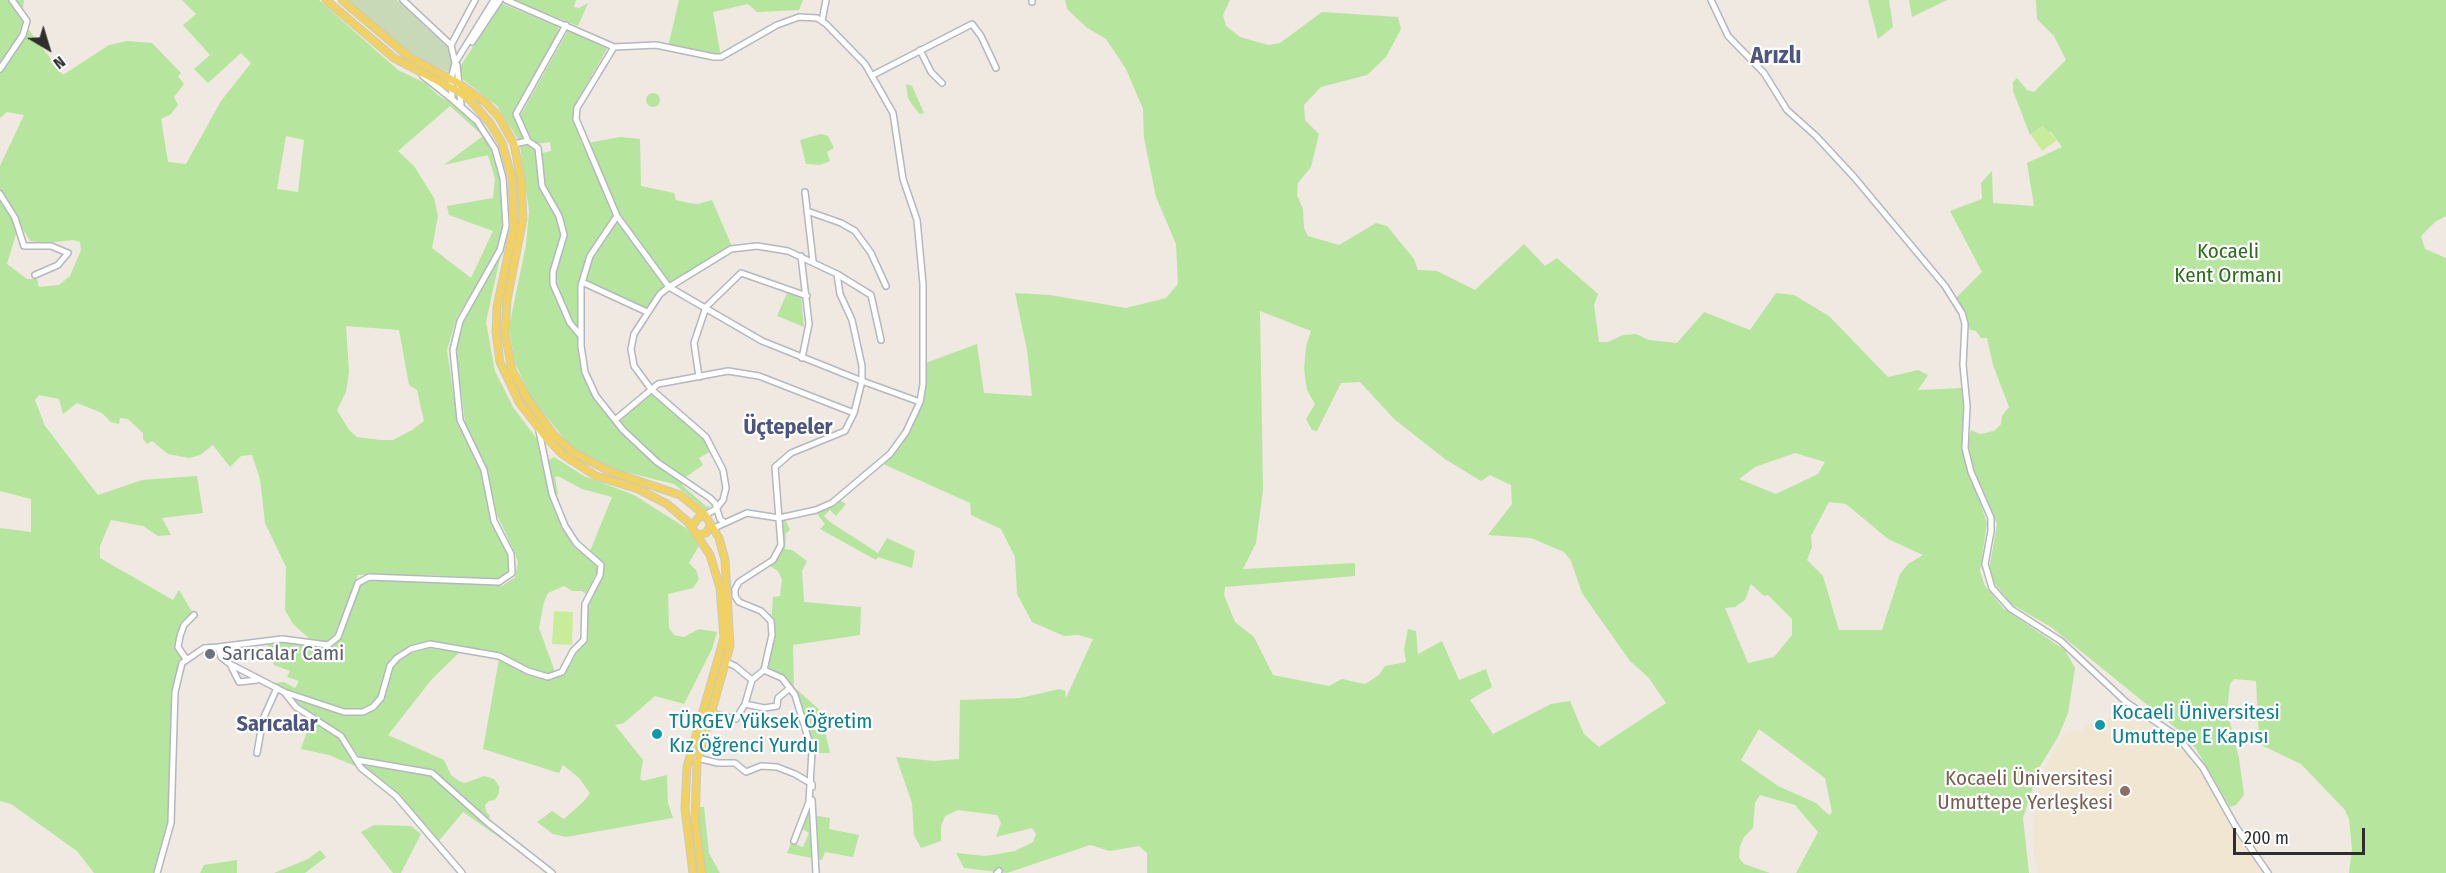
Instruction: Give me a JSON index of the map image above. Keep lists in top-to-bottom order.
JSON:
{
  "districts": ["Arızlı", "Üçtepeler", "Sarıcalar"],
  "parks": ["Kocaeli Kent Ormanı"],
  "places": [
    "Sarıcalar Cami",
    "Kocaeli Üniversitesi Umuttepe E Kapısı",
    "TÜRGEV Yüksek Öğretim Kız Öğrenci Yurdu",
    "Kocaeli Üniversitesi Umuttepe Yerleşkesi"
  ],
  "scale_bar": "200 m",
  "north": "bottom right"
}
